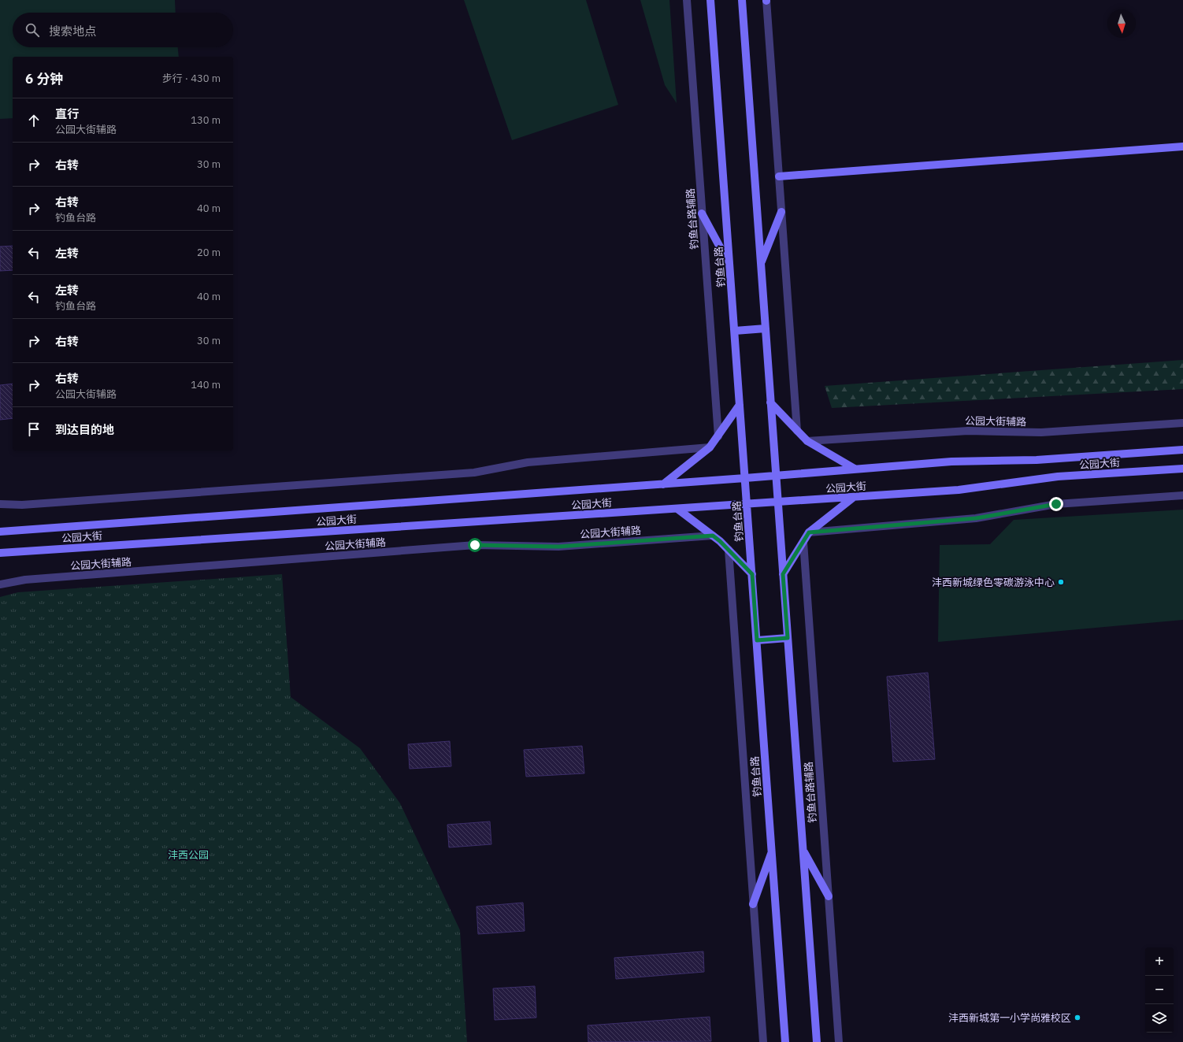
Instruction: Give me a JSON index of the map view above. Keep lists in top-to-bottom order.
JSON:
{
  "streets": {
    "main road": ["钓鱼台路", "公园大街"],
    "street": ["钓鱼台路辅路", "公园大街辅路"]
  },
  "crossings": [
    ["钓鱼台路", "公园大街"]
  ],
  "parks": ["沣西公园"],
  "places": ["沣西新城绿色零碳游泳中心", "沣西新城第一小学尚雅校区"],
  "north": "bottom",
  "page": {
    "search": "搜索地点",
    "heading": ["6 分钟", "步行 · 430 m"],
    "list": [
      ["直行", "公园大街辅路", "130 m"],
      ["右转", "30 m"],
      ["右转", "钓鱼台路", "40 m"],
      ["左转", "20 m"],
      ["左转", "钓鱼台路", "40 m"],
      ["右转", "30 m"],
      ["右转", "公园大街辅路", "140 m"],
      "到达目的地"
    ],
    "map_buttons": ["+", "−"]
  }
}
